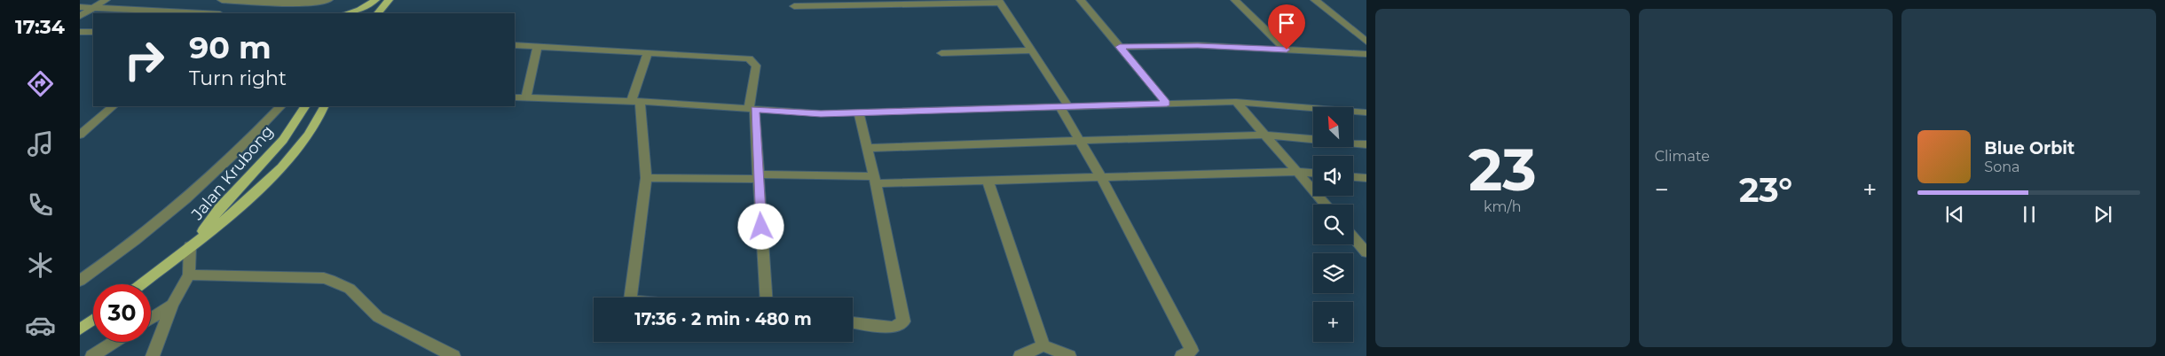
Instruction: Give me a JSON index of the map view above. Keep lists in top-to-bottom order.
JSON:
{
  "streets": {
    "main road": ["Jalan Krubong"]
  },
  "north": "top left",
  "page": {
    "tabs": "17:34",
    "tile": [
      ["23", "km/h"],
      "Climate"
    ],
    "turn": ["90 m", "Turn right"],
    "map_buttons": "+",
    "song": ["Blue Orbit", "Sona"],
    "heat": ["−", "23°", "+"],
    "limit": "30",
    "trip": "17:36 · 2 min · 480 m"
  }
}
